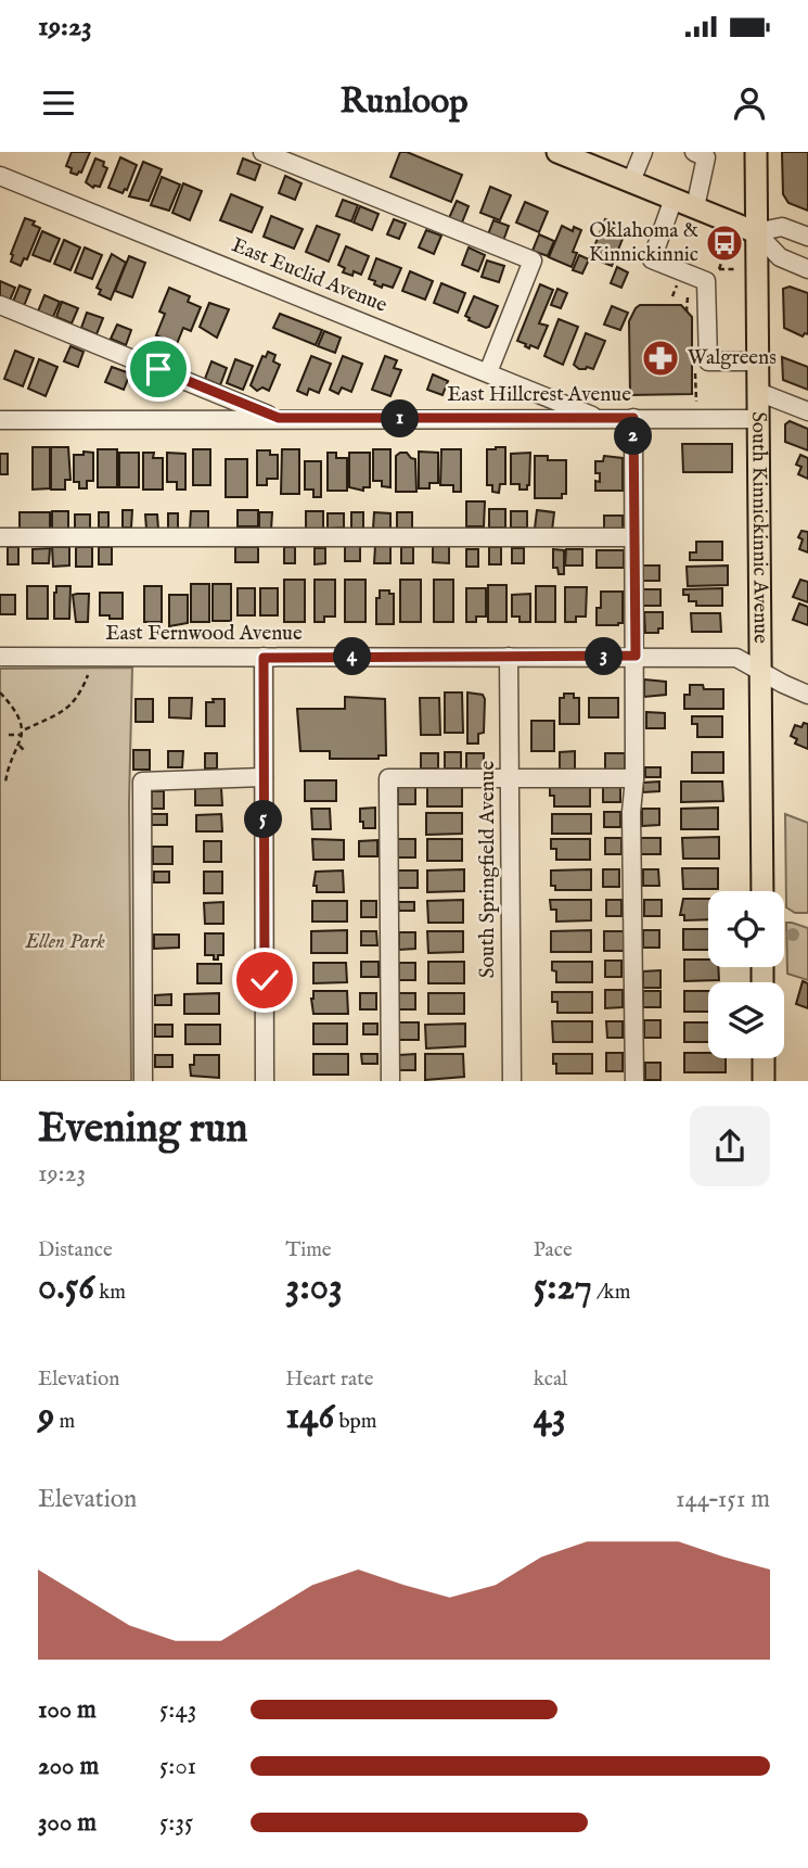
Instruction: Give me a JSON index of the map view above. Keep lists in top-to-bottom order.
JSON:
{
  "streets": {
    "main road": ["South Kinnickinnic Avenue"],
    "street": [
      "East Euclid Avenue",
      "East Hillcrest Avenue",
      "East Fernwood Avenue",
      "South Springfield Avenue"
    ]
  },
  "crossings": [
    ["East Euclid Avenue", "East Hillcrest Avenue"],
    ["East Hillcrest Avenue", "South Kinnickinnic Avenue"],
    ["South Kinnickinnic Avenue", "East Fernwood Avenue"],
    ["East Fernwood Avenue", "South Springfield Avenue"]
  ],
  "parks": ["Ellen Park"],
  "places": {
    "bus stop": ["Oklahoma & Kinnickinnic"],
    "pharmacy": ["Walgreens"]
  },
  "page": {
    "status": "19:23",
    "header": "Runloop",
    "pins": [
      "1",
      "2",
      "3",
      "4",
      "5"
    ],
    "heading": ["Evening run", "19:23"],
    "stats": [
      ["Distance", "0.56 km"],
      ["Time", "3:03"],
      ["Pace", "5:27 /km"],
      ["Elevation", "9 m"],
      ["Heart rate", "146 bpm"],
      ["kcal", "43"]
    ],
    "chart": ["Elevation", "144–151 m"],
    "list": [
      {
        "name": "100 m",
        "note": "5:43"
      },
      {
        "name": "200 m",
        "note": "5:01"
      },
      {
        "name": "300 m",
        "note": "5:35"
      }
    ]
  }
}
